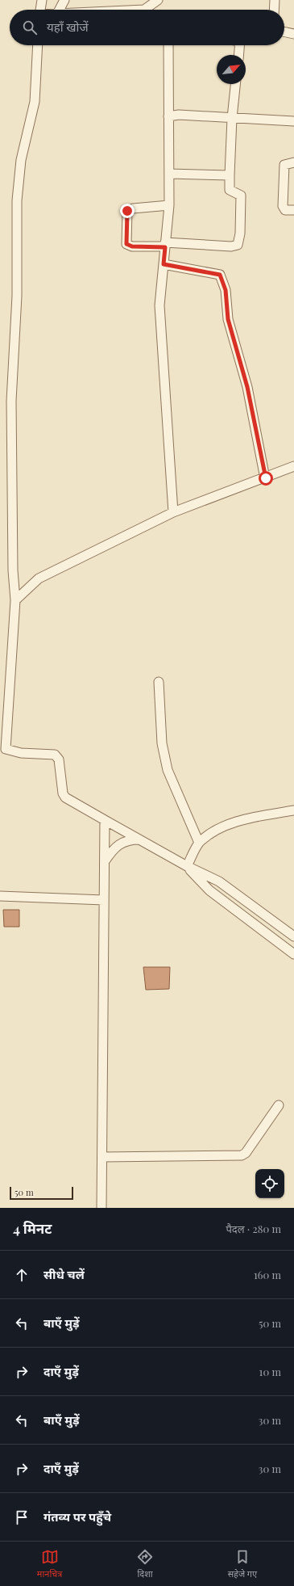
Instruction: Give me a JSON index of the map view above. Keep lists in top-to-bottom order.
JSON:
{
  "scale_bar": "50 m",
  "north": "top right",
  "page": {
    "search": "यहाँ खोजें",
    "scale": "50 m",
    "heading": ["4 मिनट", "पैदल · 280 m"],
    "list": [
      ["सीधे चलें", "160 m"],
      ["बाएँ मुड़ें", "50 m"],
      ["दाएँ मुड़ें", "10 m"],
      ["बाएँ मुड़ें", "30 m"],
      ["दाएँ मुड़ें", "30 m"],
      "गंतव्य पर पहुँचे"
    ],
    "nav": ["मानचित्र", "दिशा", "सहेजे गए"]
  }
}
